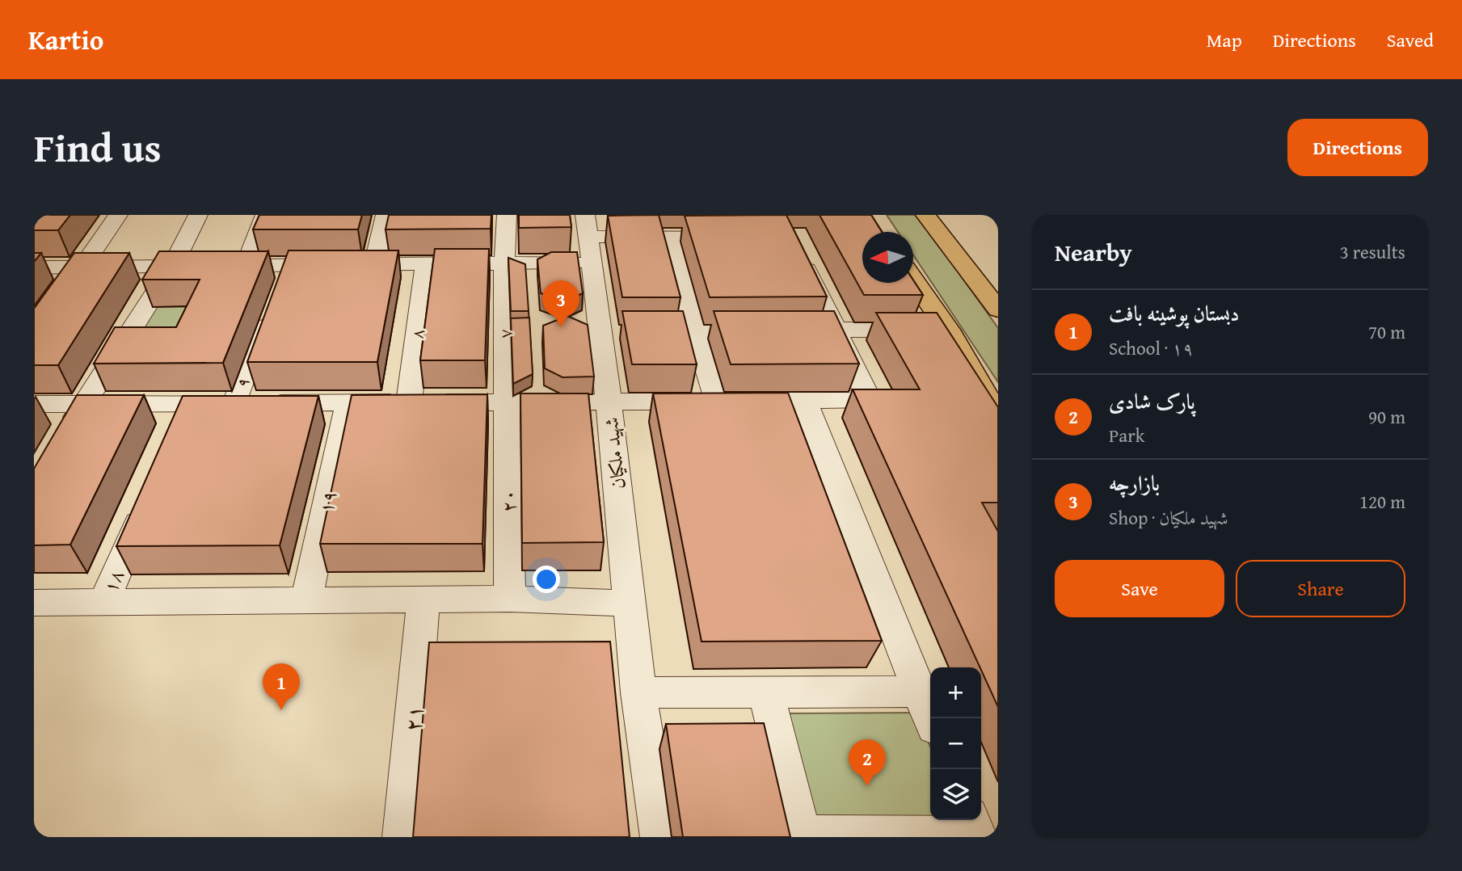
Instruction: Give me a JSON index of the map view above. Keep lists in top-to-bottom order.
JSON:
{
  "streets": {
    "street": [
      "۸",
      "۷",
      "۹",
      "شهید ملکیان",
      "۲۰",
      "۱۹",
      "۱۸",
      "۲۱"
    ]
  },
  "crossings": [
    ["۷", "۲۰"]
  ],
  "north": "left",
  "page": {
    "header": "Kartio",
    "nav": ["Map", "Directions", "Saved"],
    "title": "Find us",
    "buttons": [
      "Directions",
      ["Save", "Share"]
    ],
    "heading": ["Nearby", "3 results"],
    "pins": ["3", "1", "2"],
    "list": [
      {
        "mark": "1",
        "name": "دبستان پوشینه بافت",
        "note": "School · ۱۹",
        "value": "70 m"
      },
      {
        "mark": "2",
        "name": "پارک شادی",
        "note": "Park",
        "value": "90 m"
      },
      {
        "mark": "3",
        "name": "بازارچه",
        "note": "Shop · شهید ملکیان",
        "value": "120 m"
      }
    ],
    "map_buttons": ["+", "−"]
  }
}
